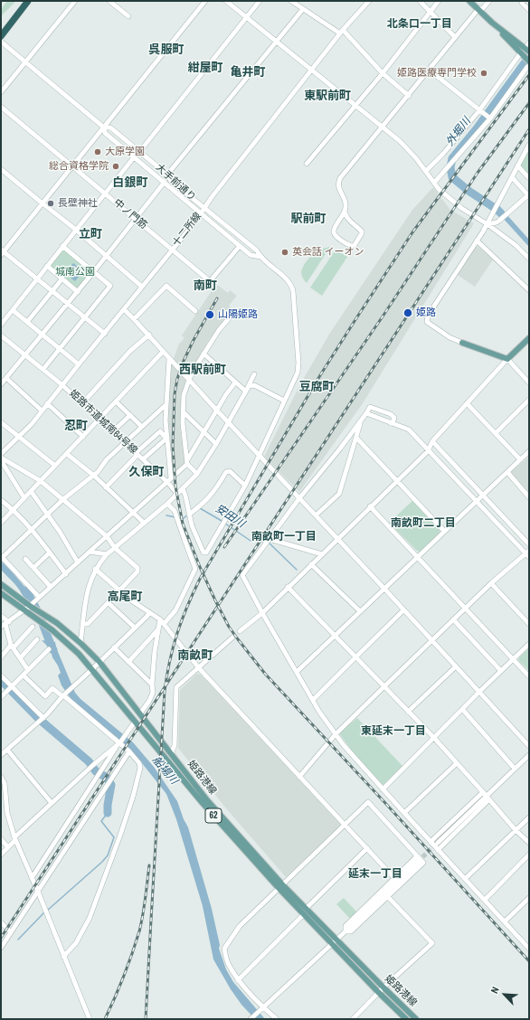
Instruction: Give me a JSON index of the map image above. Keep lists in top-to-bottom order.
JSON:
{
  "streets": {
    "main road": ["姫路港線", "62"],
    "street": [
      "大手前通り",
      "中ノ門筋",
      "十二所線",
      "姫路市道城南64号線"
    ]
  },
  "crossings": [
    ["大手前通り", "中ノ門筋"],
    ["大手前通り", "十二所線"],
    ["中ノ門筋", "十二所線"],
    ["十二所線", "姫路市道城南64号線"]
  ],
  "districts": [
    "北条口一丁目",
    "呉服町",
    "紺屋町",
    "亀井町",
    "東駅前町",
    "白銀町",
    "駅前町",
    "立町",
    "南町",
    "西駅前町",
    "豆腐町",
    "忍町",
    "久保町",
    "南畝町二丁目",
    "南畝町一丁目",
    "高尾町",
    "南畝町",
    "東延末一丁目",
    "延末一丁目"
  ],
  "water": ["外堀川", "安田川", "船場川"],
  "parks": ["城南公園"],
  "places": [
    "姫路医療専門学校",
    "大原学園",
    "総合資格学院",
    "長壁神社",
    "英会話 イーオン",
    "姫路",
    "山陽姫路"
  ],
  "north": "top left"
}
